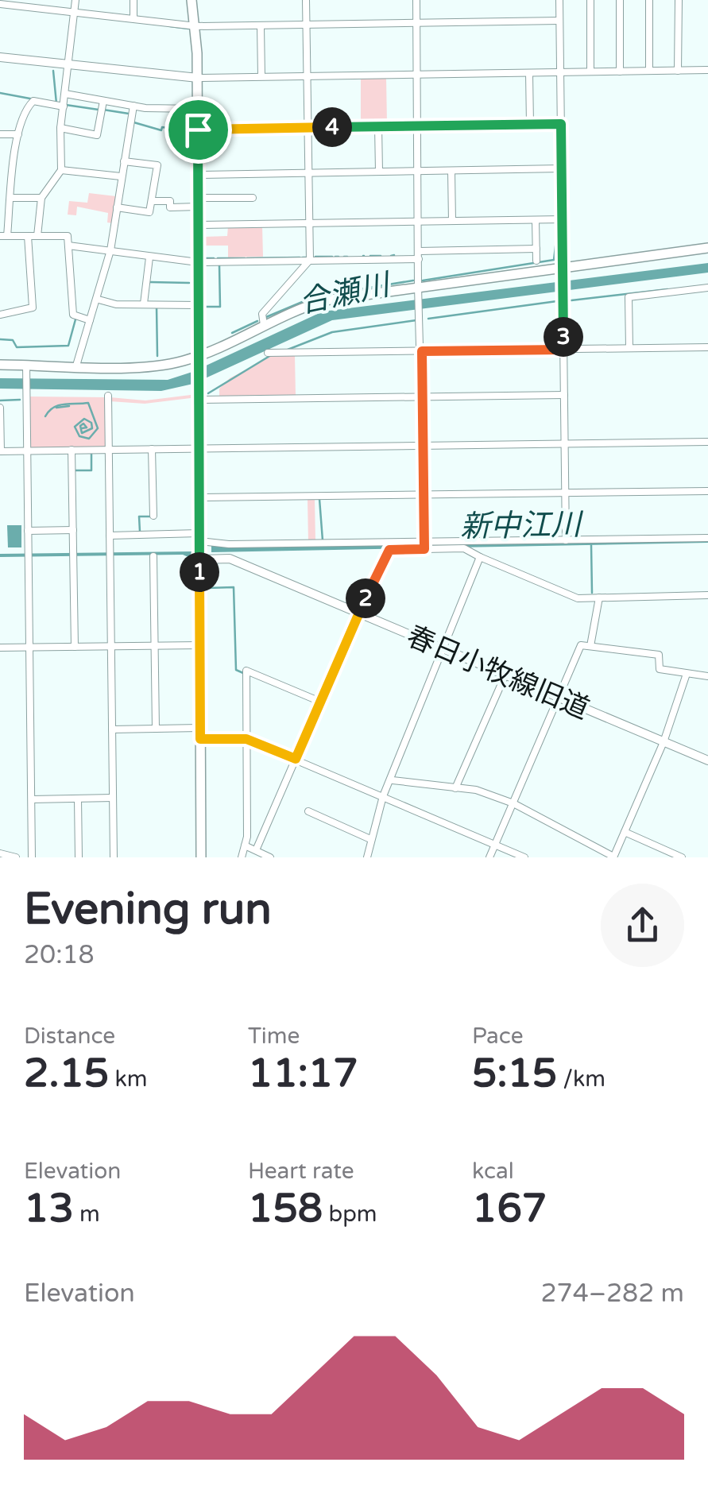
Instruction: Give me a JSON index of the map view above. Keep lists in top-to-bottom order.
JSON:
{
  "streets": {
    "street": ["春日小牧線旧道"]
  },
  "water": ["合瀬川", "新中江川"],
  "page": {
    "pins": [
      "4",
      "3",
      "1",
      "2"
    ],
    "heading": ["Evening run", "20:18"],
    "stats": [
      ["Distance", "2.15 km"],
      ["Time", "11:17"],
      ["Pace", "5:15 /km"],
      ["Elevation", "13 m"],
      ["Heart rate", "158 bpm"],
      ["kcal", "167"]
    ],
    "chart": ["Elevation", "274–282 m"]
  }
}
